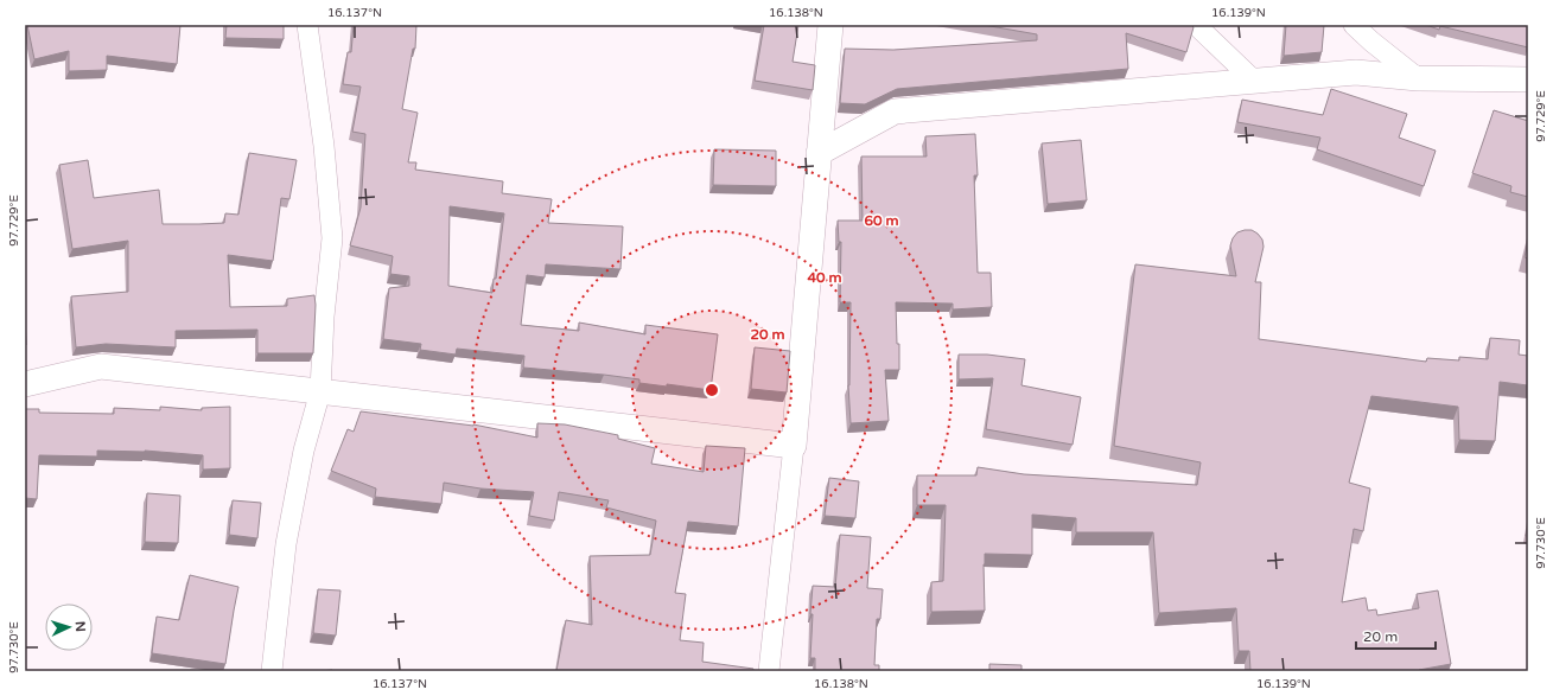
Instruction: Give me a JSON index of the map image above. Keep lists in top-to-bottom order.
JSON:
{
  "scale_bar": "20 m",
  "north": "right",
  "coordinates": [
    "16.137°N",
    "16.138°N",
    "16.139°N",
    "97.729°E",
    "97.730°E"
  ],
  "rings": ["60 m", "40 m", "20 m"]
}
